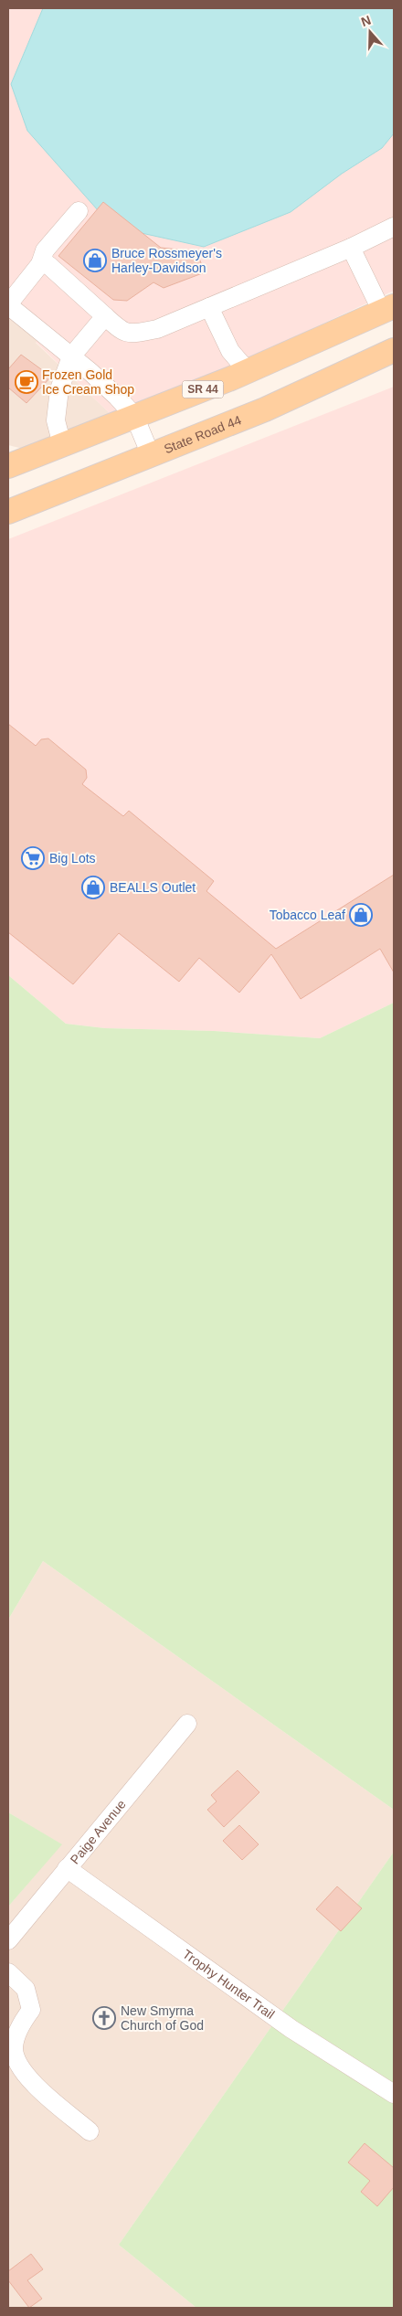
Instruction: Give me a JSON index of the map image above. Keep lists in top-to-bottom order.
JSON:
{
  "streets": {
    "main road": ["SR 44", "State Road 44"],
    "street": ["Paige Avenue", "Trophy Hunter Trail"]
  },
  "crossings": [
    ["Paige Avenue", "Trophy Hunter Trail"]
  ],
  "places": {
    "shop": ["Bruce Rossmeyer's Harley-Davidson", "BEALLS Outlet", "Tobacco Leaf"],
    "cafe": ["Frozen Gold Ice Cream Shop"],
    "supermarket": ["Big Lots"],
    "church": ["New Smyrna Church of God"]
  },
  "north": "top"
}
